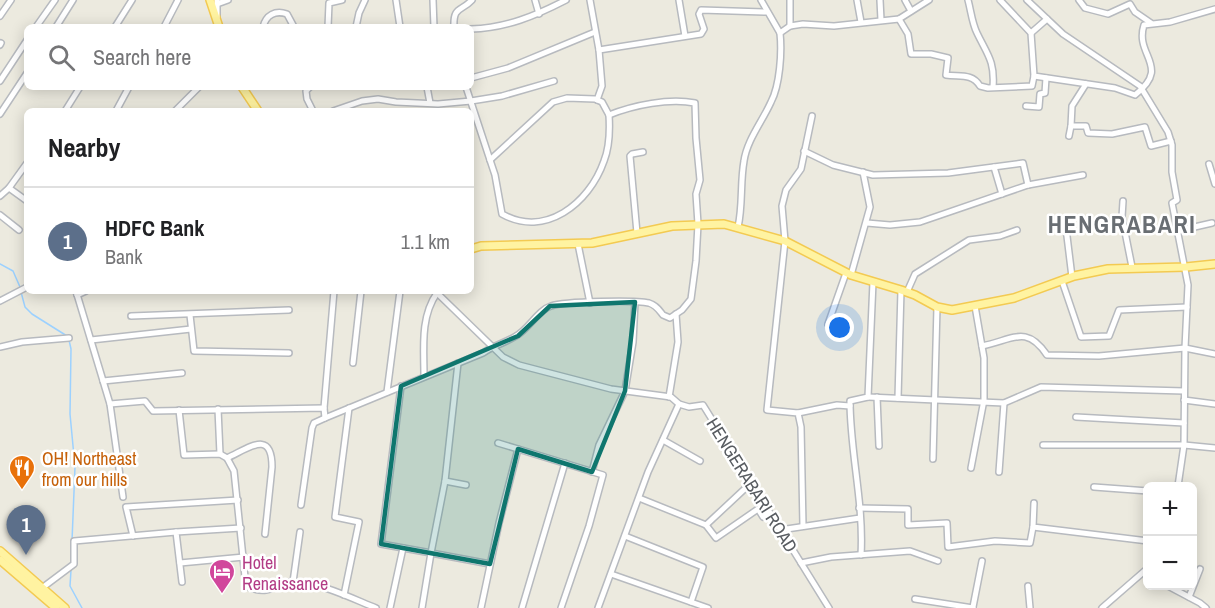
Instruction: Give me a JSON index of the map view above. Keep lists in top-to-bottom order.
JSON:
{
  "streets": {
    "street": ["HENGERABARI ROAD"]
  },
  "districts": ["HENGRABARI"],
  "places": {
    "restaurant": ["OH! Northeast from our hills"],
    "hotel": ["Hotel Renaissance"]
  },
  "page": {
    "search": "Search here",
    "heading": "Nearby",
    "list": [
      {
        "mark": "1",
        "name": "HDFC Bank",
        "note": "Bank",
        "value": "1.1 km"
      }
    ],
    "map_buttons": ["+", "−"],
    "pins": "1"
  }
}
